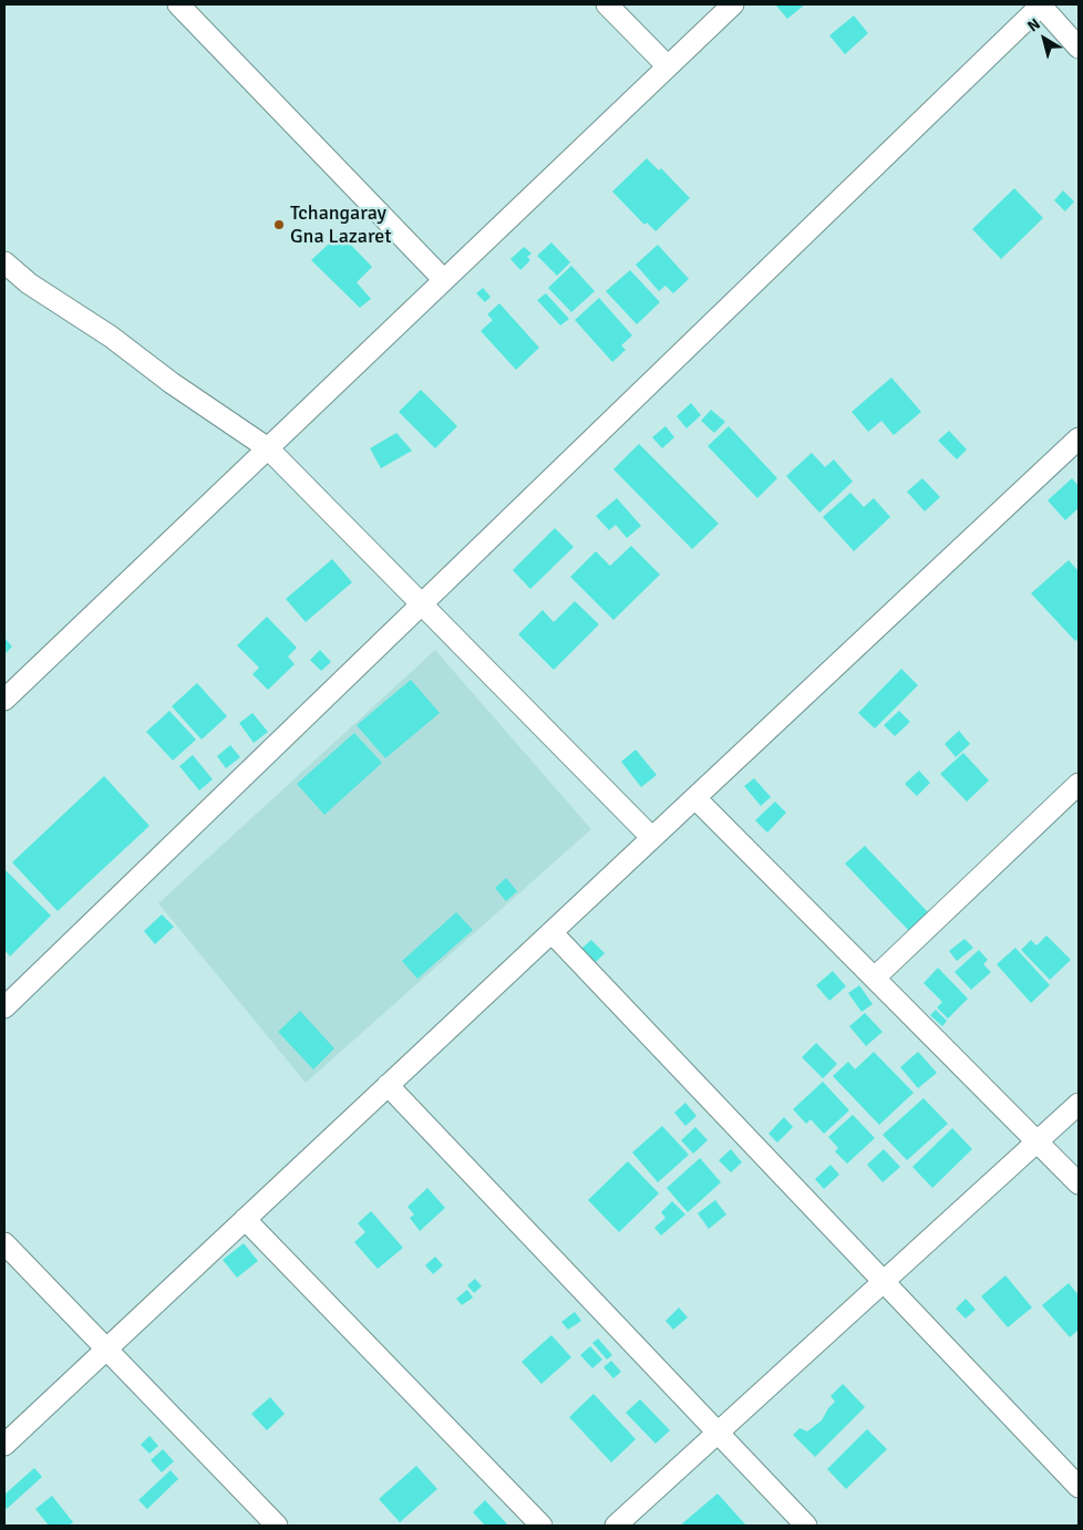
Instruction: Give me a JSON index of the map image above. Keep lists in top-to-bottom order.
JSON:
{
  "places": ["Tchangaray Gna Lazaret"],
  "north": "top left"
}
